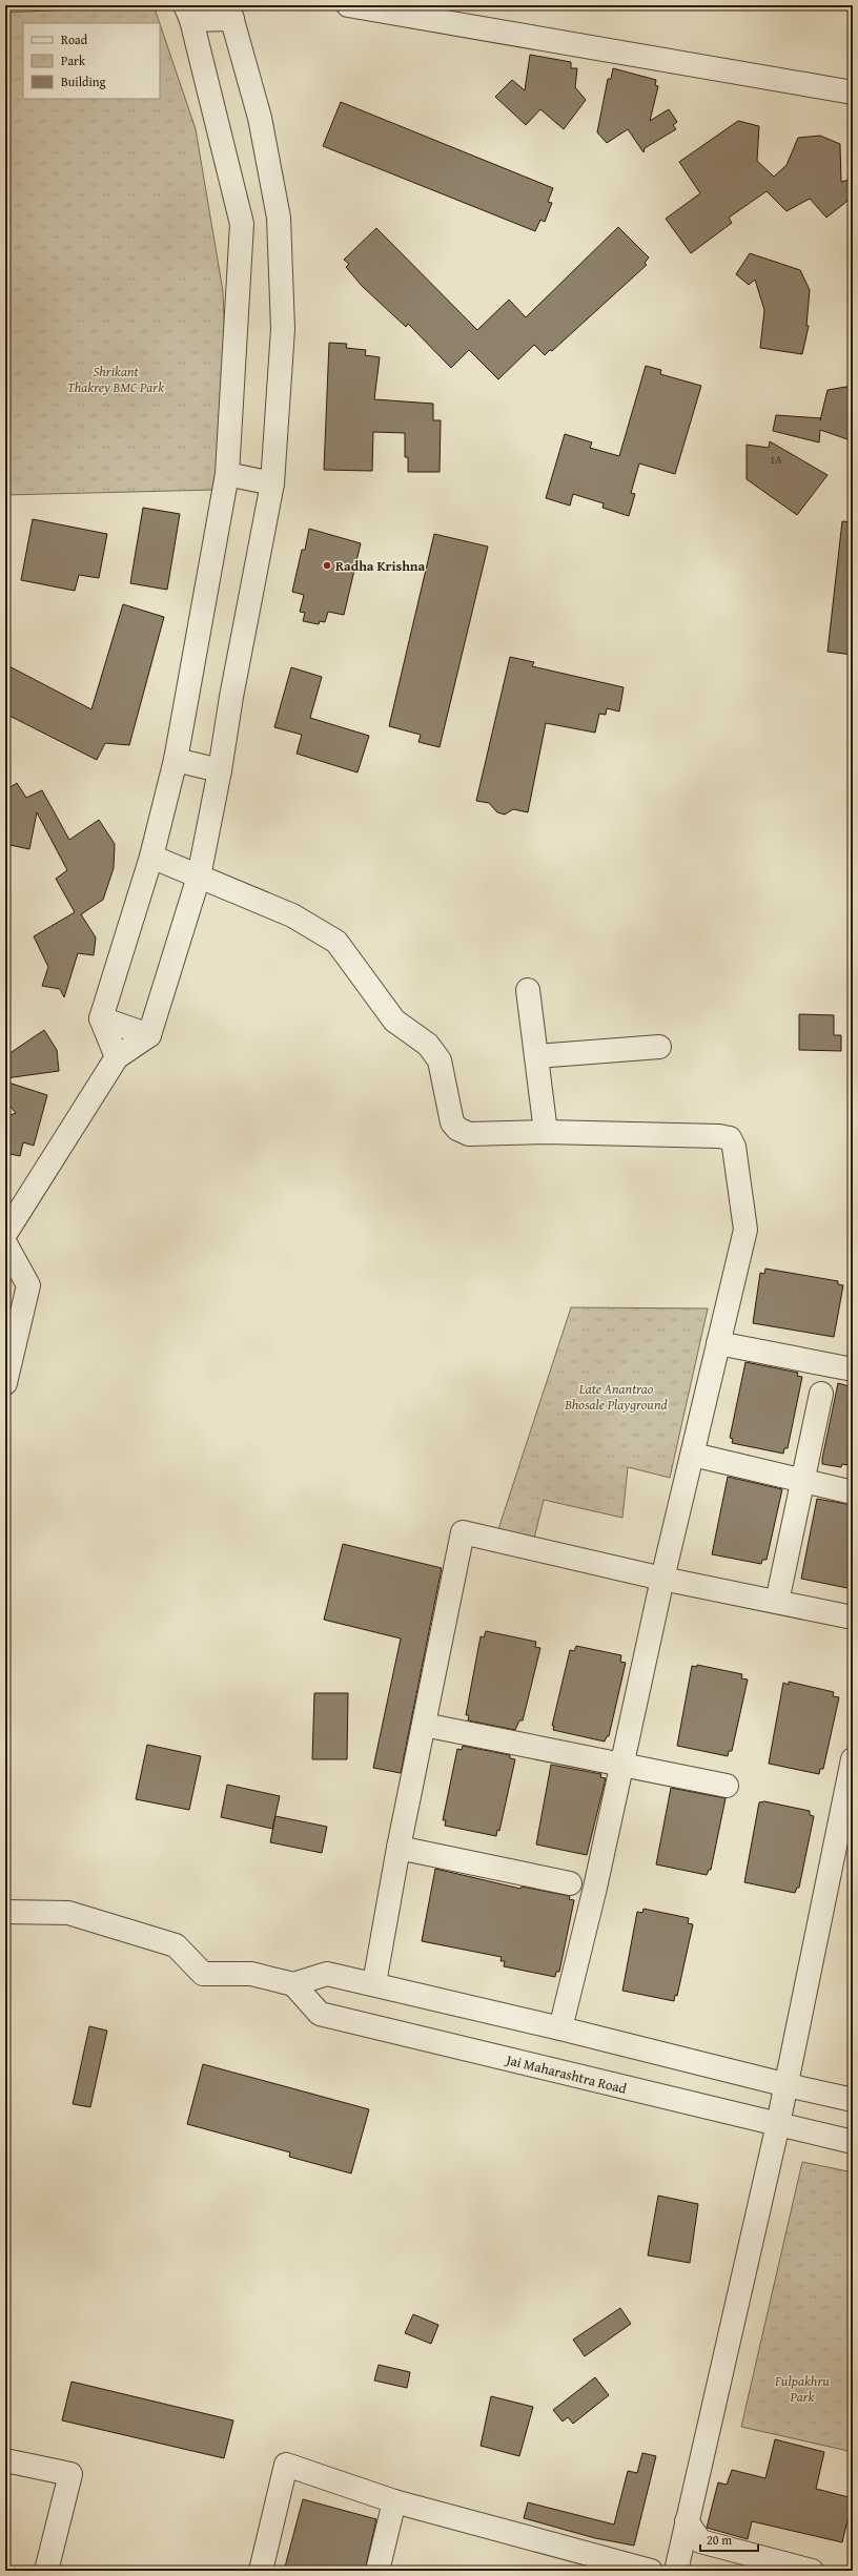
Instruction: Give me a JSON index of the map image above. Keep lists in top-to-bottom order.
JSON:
{
  "streets": {
    "street": ["Jai Maharashtra Road"]
  },
  "parks": ["Shrikant Thakrey BMC Park", "Late Anantrao Bhosale Playground", "Fulpakhru Park"],
  "places": ["Radha Krishna"],
  "house_numbers": ["1A"],
  "legend": ["Road", "Park", "Building"],
  "scale_bar": "20 m"
}
